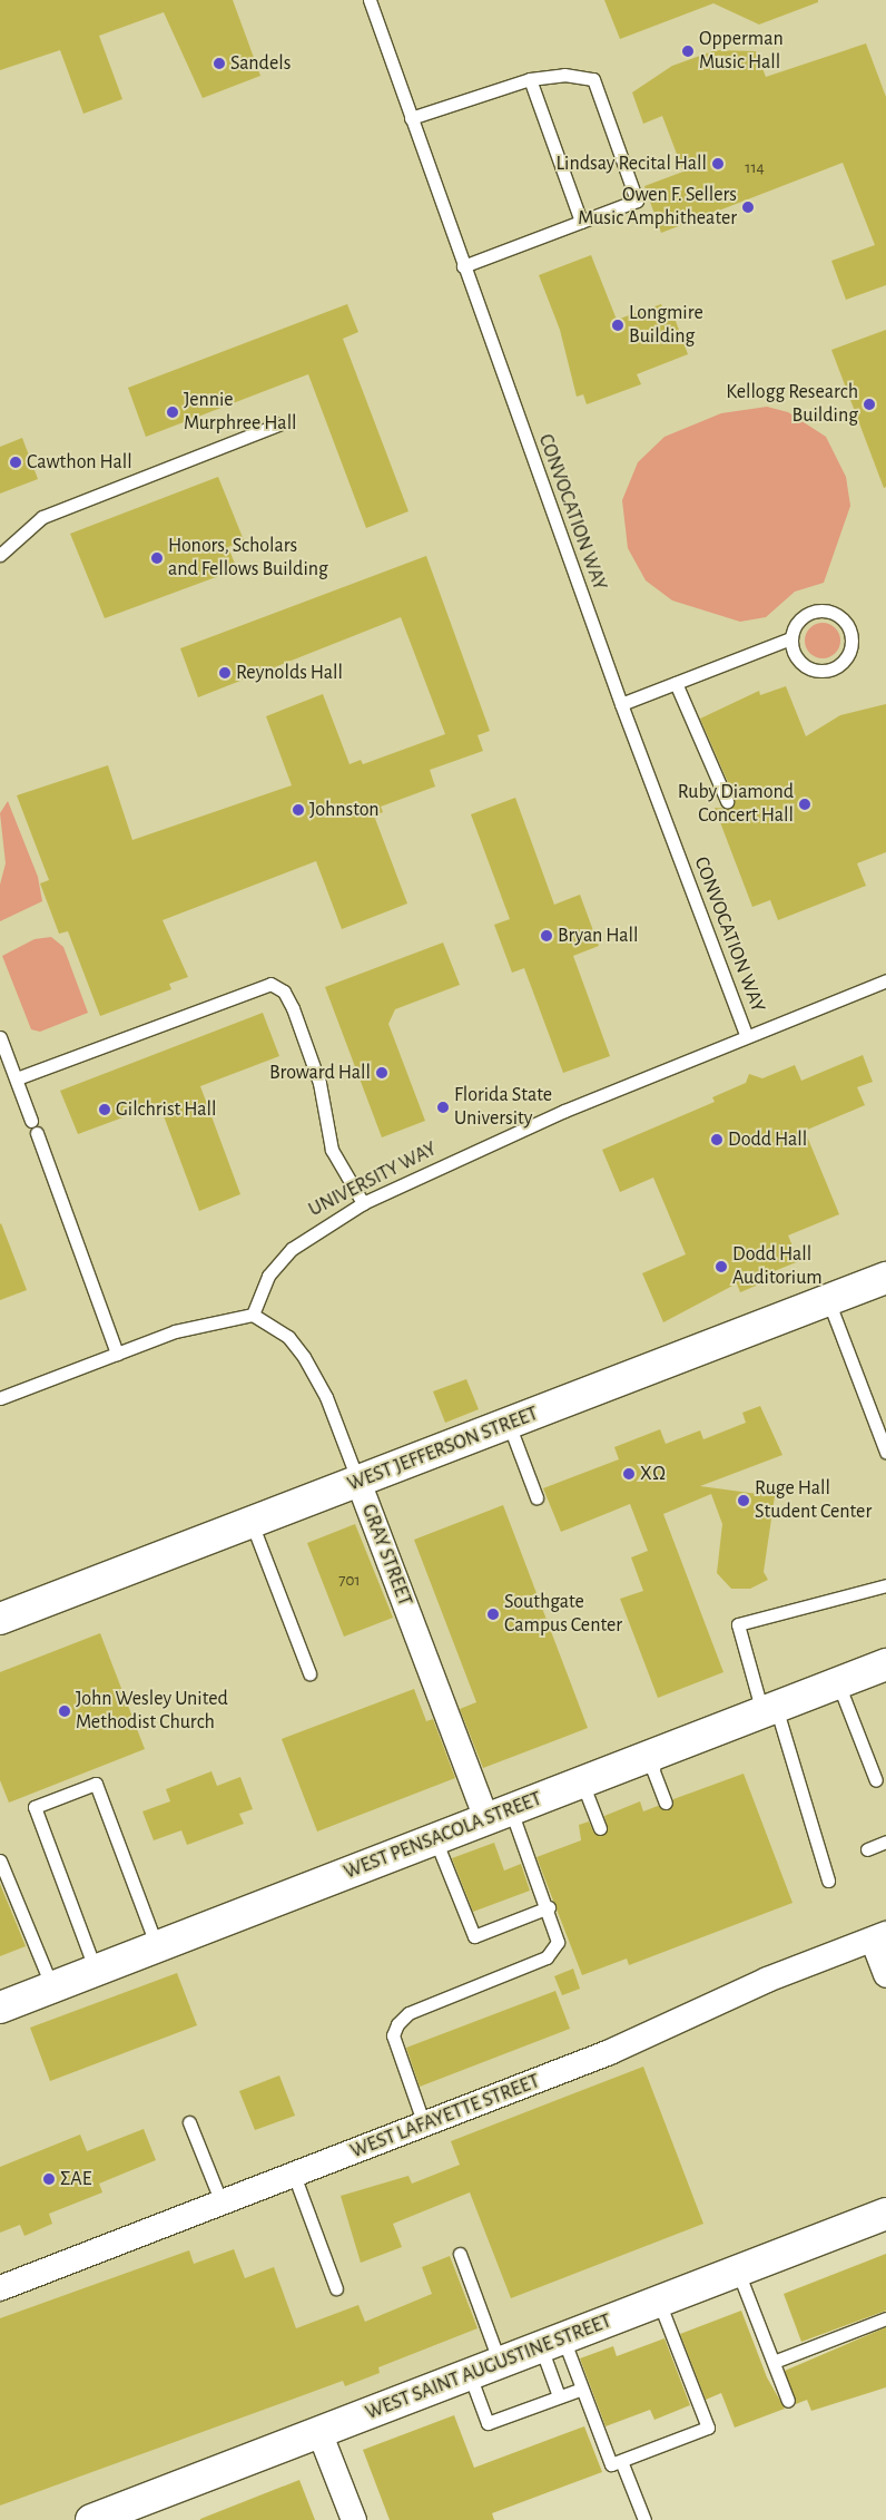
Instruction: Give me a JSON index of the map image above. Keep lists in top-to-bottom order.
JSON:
{
  "streets": {
    "main road": ["WEST JEFFERSON STREET", "WEST PENSACOLA STREET", "WEST SAINT AUGUSTINE STREET"],
    "street": ["GRAY STREET", "WEST LAFAYETTE STREET"],
    "lane": ["CONVOCATION WAY", "UNIVERSITY WAY"]
  },
  "crossings": [
    ["CONVOCATION WAY", "UNIVERSITY WAY"],
    ["UNIVERSITY WAY", "GRAY STREET"],
    ["WEST JEFFERSON STREET", "GRAY STREET"],
    ["GRAY STREET", "WEST PENSACOLA STREET"]
  ],
  "places": [
    "Opperman Music Hall",
    "Sandels",
    "Lindsay Recital Hall",
    "Owen F. Sellers Music Amphitheater",
    "Longmire Building",
    "Kellogg Research Building",
    "Jennie Murphree Hall",
    "Cawthon Hall",
    "Honors, Scholars and Fellows Building",
    "Reynolds Hall",
    "Ruby Diamond Concert Hall",
    "Johnston",
    "Bryan Hall",
    "Broward Hall",
    "Florida State University",
    "Gilchrist Hall",
    "Dodd Hall",
    "Dodd Hall Auditorium",
    "ΧΩ",
    "Ruge Hall Student Center",
    "Southgate Campus Center",
    "John Wesley United Methodist Church",
    "ΣΑΕ"
  ],
  "house_numbers": ["114", "701"]
}
